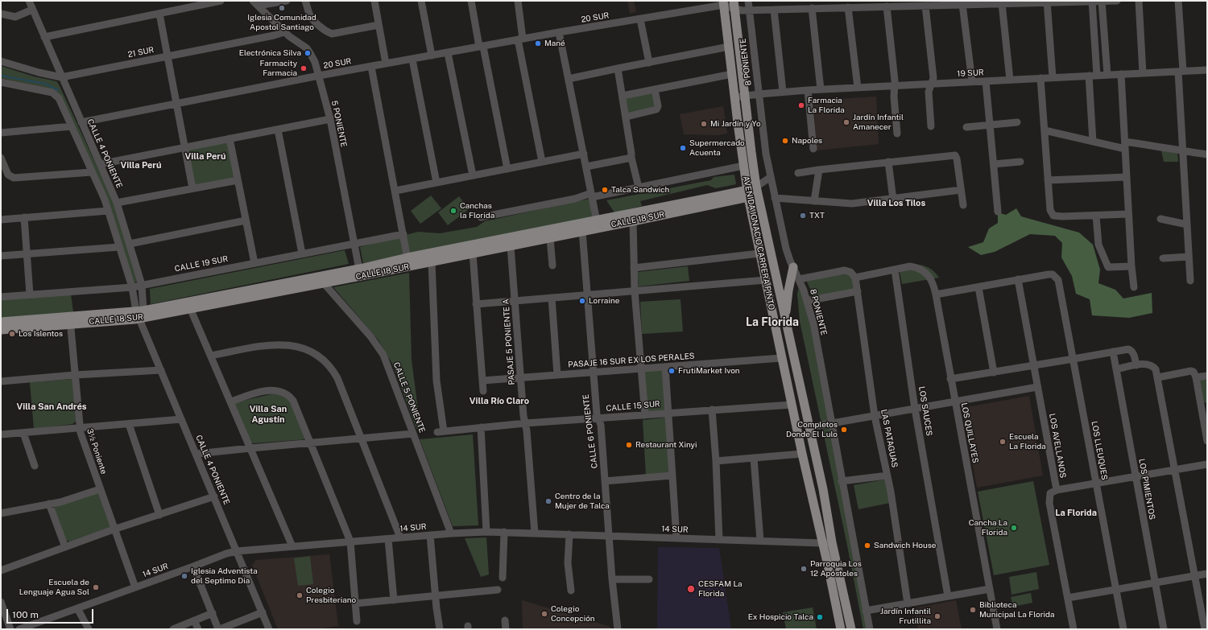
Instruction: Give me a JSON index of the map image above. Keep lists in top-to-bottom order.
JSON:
{
  "streets": {
    "main road": ["CALLE 18 SUR", "AVENIDA IGNACIO CARRERA PINTO"],
    "street": [
      "20 SUR",
      "21 SUR",
      "8 PONIENTE",
      "19 SUR",
      "5 PONIENTE",
      "CALLE 4 PONIENTE",
      "CALLE 19 SUR",
      "PASAJE 5 PONIENTE A",
      "PASAJE 16 SUR EX LOS PERALES",
      "CALLE 5 PONIENTE",
      "CALLE 15 SUR",
      "LOS SAUCES",
      "CALLE 6 PONIENTE",
      "LOS QUILLAYES",
      "LAS PATAGUAS",
      "LOS AVELLANOS",
      "LOS LLEUQUES",
      "3½ Poniente",
      "LOS PIMIENTOS",
      "14 SUR"
    ]
  },
  "crossings": [
    ["20 SUR", "8 PONIENTE"],
    ["20 SUR", "5 PONIENTE"],
    ["20 SUR", "CALLE 4 PONIENTE"],
    ["20 SUR", "AVENIDA IGNACIO CARRERA PINTO"],
    ["21 SUR", "5 PONIENTE"],
    ["21 SUR", "CALLE 4 PONIENTE"],
    ["8 PONIENTE", "19 SUR"],
    ["19 SUR", "AVENIDA IGNACIO CARRERA PINTO"],
    ["5 PONIENTE", "CALLE 18 SUR"],
    ["5 PONIENTE", "CALLE 19 SUR"],
    ["CALLE 4 PONIENTE", "CALLE 18 SUR"],
    ["CALLE 4 PONIENTE", "CALLE 19 SUR"],
    ["CALLE 4 PONIENTE", "14 SUR"],
    ["CALLE 18 SUR", "AVENIDA IGNACIO CARRERA PINTO"],
    ["CALLE 18 SUR", "PASAJE 5 PONIENTE A"],
    ["CALLE 18 SUR", "CALLE 5 PONIENTE"],
    ["CALLE 18 SUR", "CALLE 15 SUR"],
    ["CALLE 18 SUR", "CALLE 6 PONIENTE"],
    ["CALLE 18 SUR", "3½ Poniente"],
    ["AVENIDA IGNACIO CARRERA PINTO", "PASAJE 16 SUR EX LOS PERALES"],
    ["AVENIDA IGNACIO CARRERA PINTO", "CALLE 15 SUR"],
    ["AVENIDA IGNACIO CARRERA PINTO", "14 SUR"],
    ["PASAJE 5 PONIENTE A", "PASAJE 16 SUR EX LOS PERALES"],
    ["PASAJE 5 PONIENTE A", "CALLE 15 SUR"],
    ["PASAJE 5 PONIENTE A", "14 SUR"],
    ["PASAJE 16 SUR EX LOS PERALES", "CALLE 6 PONIENTE"],
    ["CALLE 5 PONIENTE", "14 SUR"],
    ["CALLE 15 SUR", "CALLE 6 PONIENTE"],
    ["LOS SAUCES", "LOS QUILLAYES"],
    ["CALLE 6 PONIENTE", "14 SUR"],
    ["LOS AVELLANOS", "LOS LLEUQUES"],
    ["3½ Poniente", "14 SUR"]
  ],
  "districts": [
    "Villa Perú",
    "Villa Perú",
    "Villa Los Tilos",
    "La Florida",
    "Villa Río Claro",
    "Villa San Andrés",
    "Villa San Agustín",
    "La Florida"
  ],
  "places": [
    "Iglesia Comunidad Apostol Santiago",
    "Mané",
    "Electrónica Silva",
    "Farmacity Farmacia",
    "Farmacia La Florida",
    "Jardín Infantil Amanecer",
    "Mi Jardín y Yo",
    "Napoles",
    "Supermercado Acuenta",
    "Talca Sandwich",
    "Canchas la Florida",
    "TXT",
    "Lorraine",
    "Los Islentos",
    "FrutiMarket Ivon",
    "Completos Donde El Lulo",
    "Escuela La Florida",
    "Restaurant Xinyi",
    "Centro de la Mujer de Talca",
    "Cancha La Florida",
    "Sandwich House",
    "Parroquia Los 12 Apóstoles",
    "Iglesia Adventista del Septimo Dia",
    "Escuela de Lenguaje Agua Sol",
    "CESFAM La Florida",
    "Colegio Presbiteriano",
    "Biblioteca Municipal La Florida",
    "Colegio Concepción",
    "Jardín Infantil Frutillita",
    "Ex Hospicio Talca"
  ],
  "scale_bar": "100 m"
}
